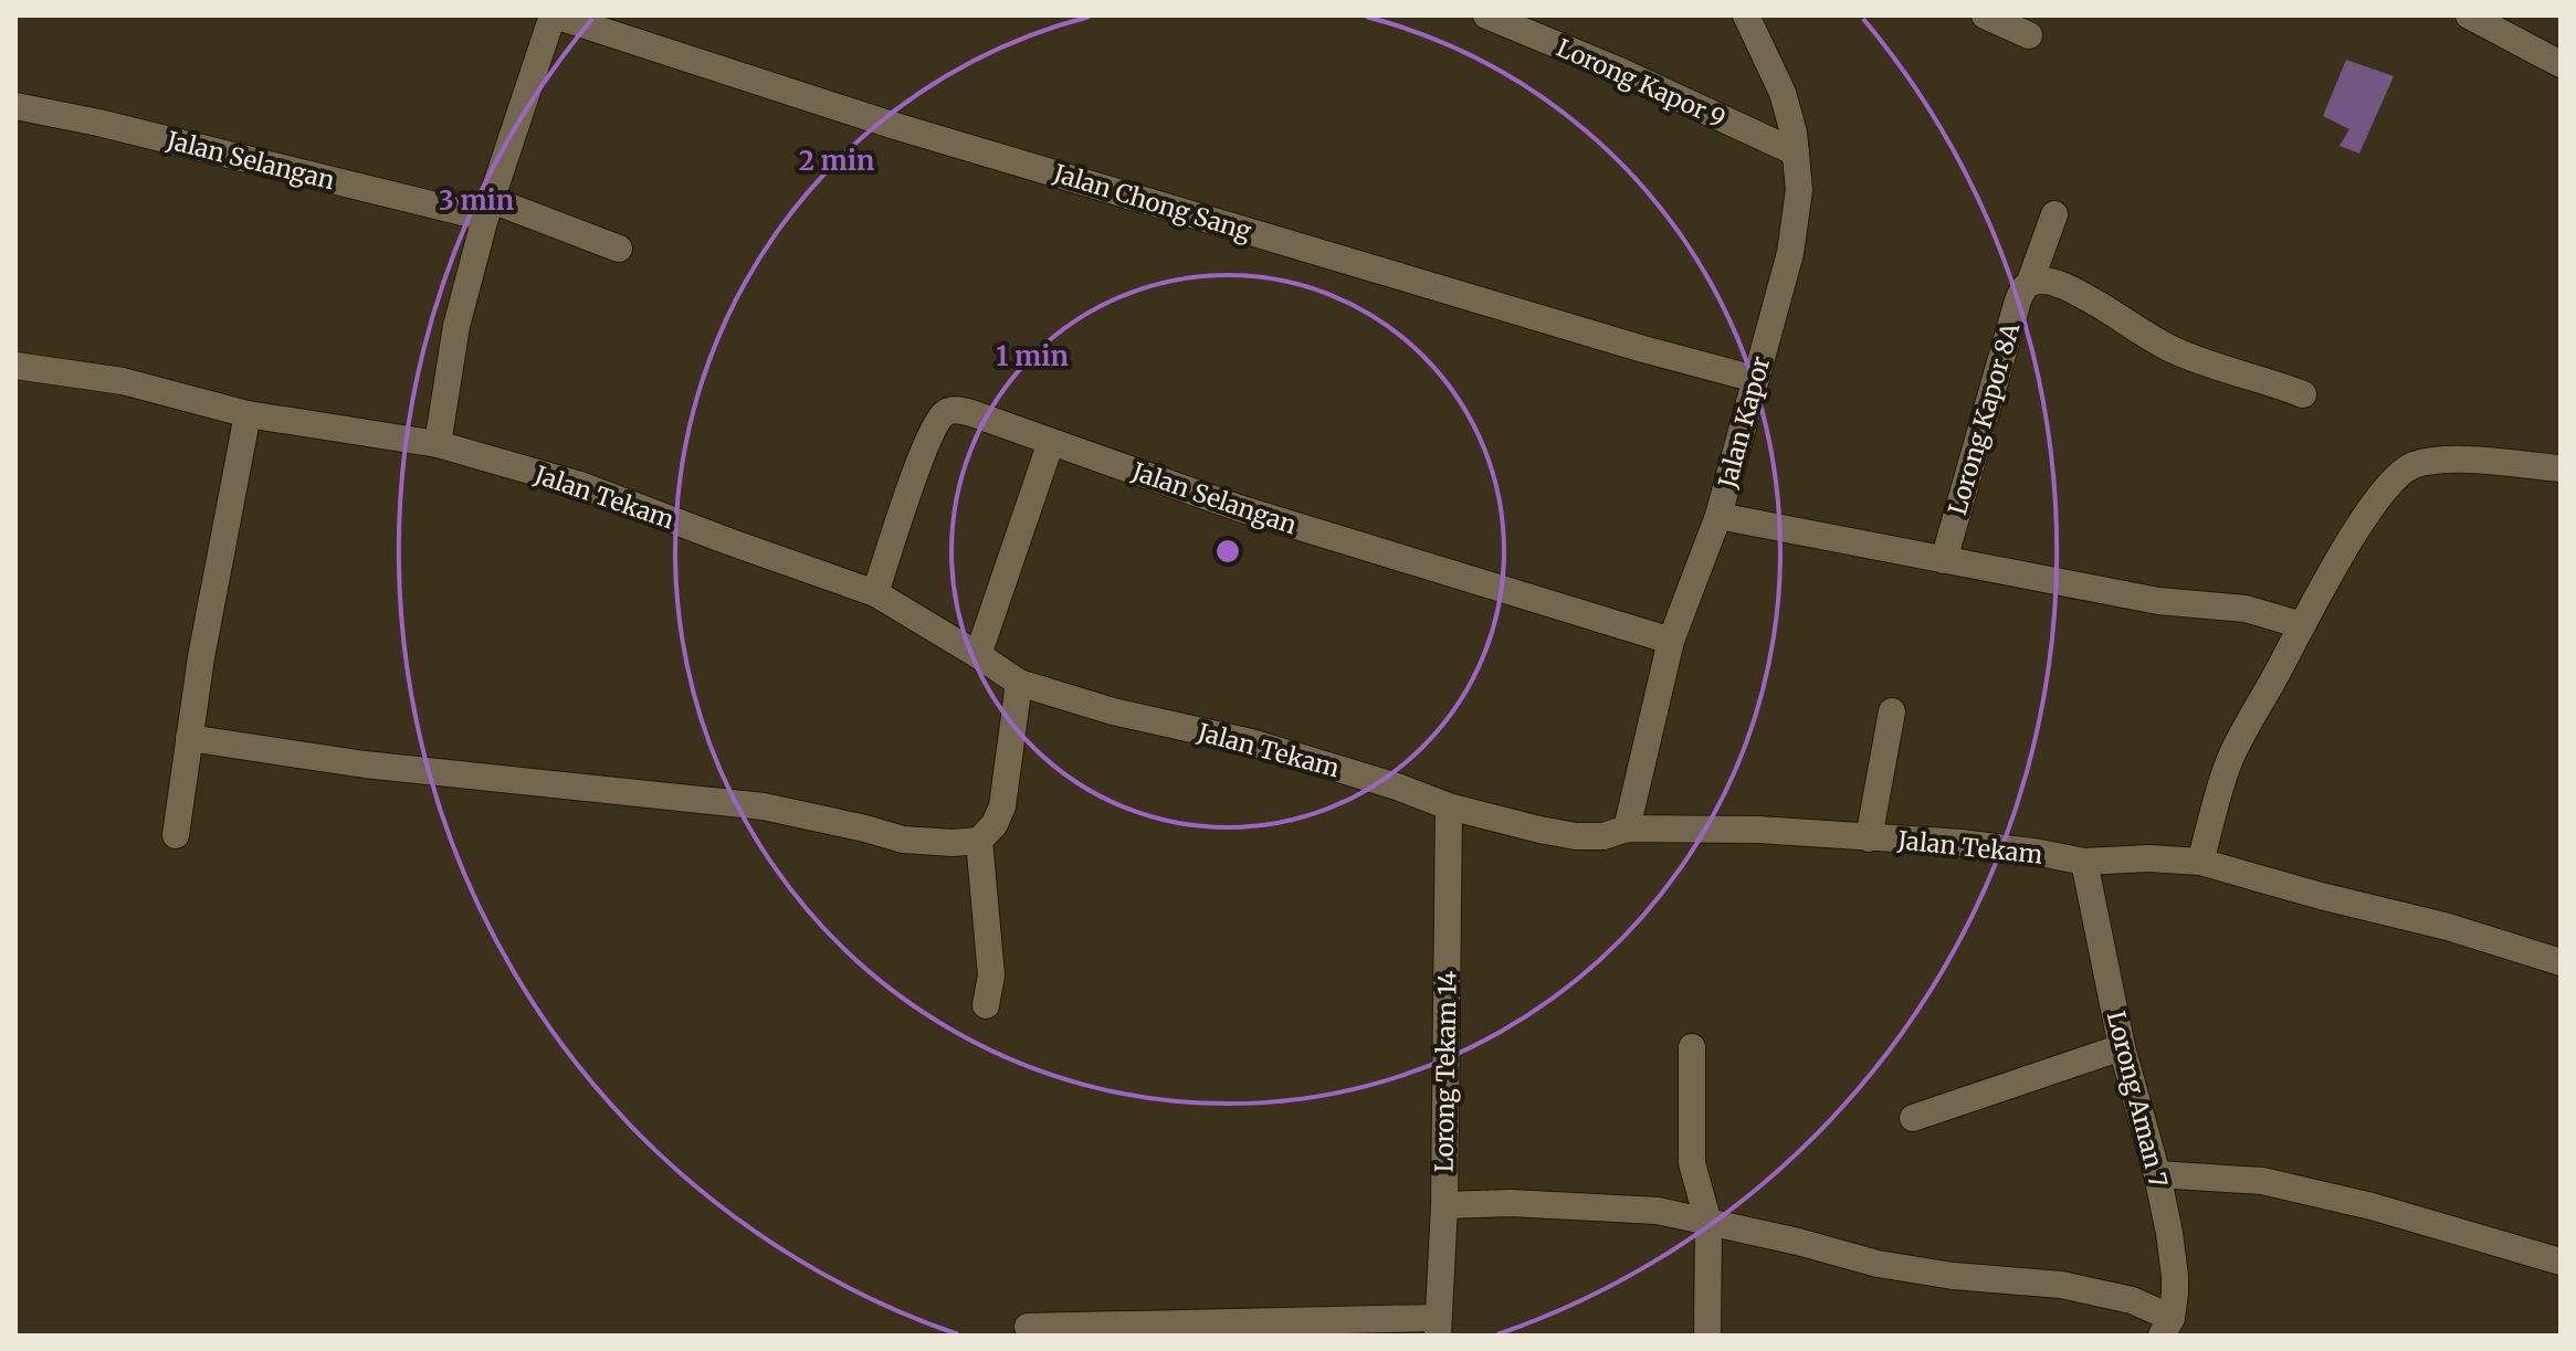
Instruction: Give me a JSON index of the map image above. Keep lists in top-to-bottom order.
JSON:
{
  "streets": {
    "street": [
      "Lorong Kapor 9",
      "Jalan Selangan",
      "Jalan Chong Sang",
      "Lorong Kapor 8A",
      "Jalan Kapor",
      "Jalan Tekam",
      "Lorong Tekam 14",
      "Lorong Aman 7"
    ]
  },
  "crossings": [
    ["Lorong Kapor 9", "Jalan Kapor"],
    ["Jalan Selangan", "Jalan Kapor"],
    ["Jalan Selangan", "Jalan Tekam"],
    ["Jalan Chong Sang", "Jalan Kapor"],
    ["Jalan Kapor", "Jalan Tekam"],
    ["Jalan Tekam", "Lorong Tekam 14"],
    ["Jalan Tekam", "Lorong Aman 7"]
  ],
  "rings": ["2 min", "3 min", "1 min"]
}
